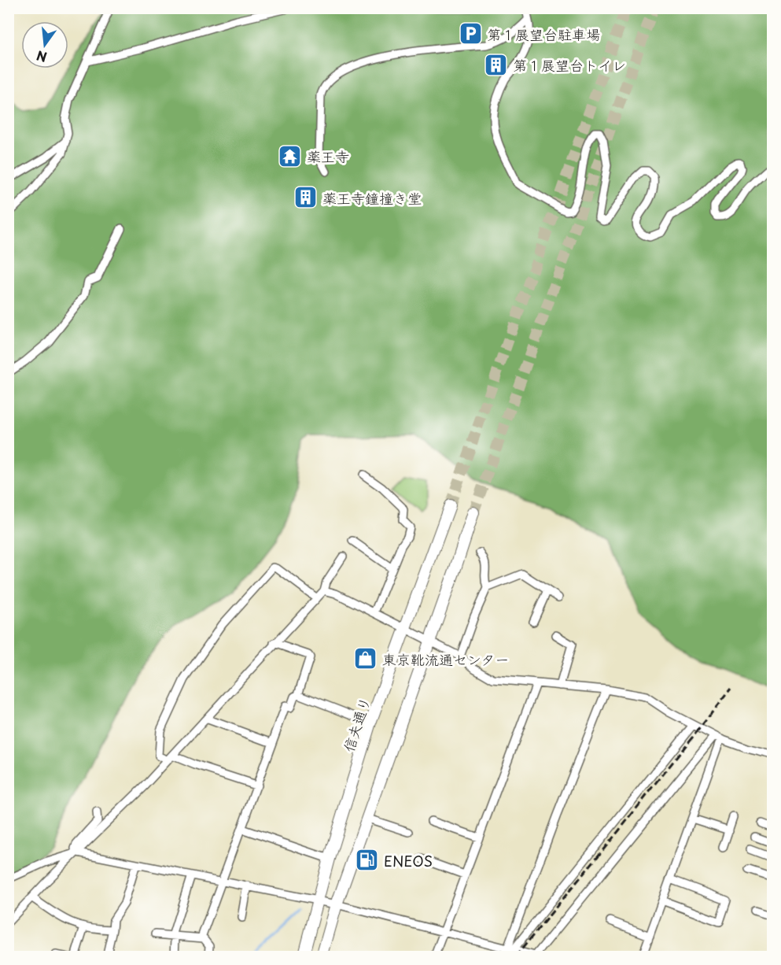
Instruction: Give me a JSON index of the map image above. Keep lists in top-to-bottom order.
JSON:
{
  "streets": {
    "highway": ["信夫通り"]
  },
  "places": {
    "parking": ["第１展望台駐車場"],
    "building": ["第１展望台トイレ", "薬王寺鐘撞き堂"],
    "temple": ["薬王寺"],
    "shop": ["東京靴流通センター"],
    "fuel station": ["ENEOS"]
  },
  "north": "bottom"
}
